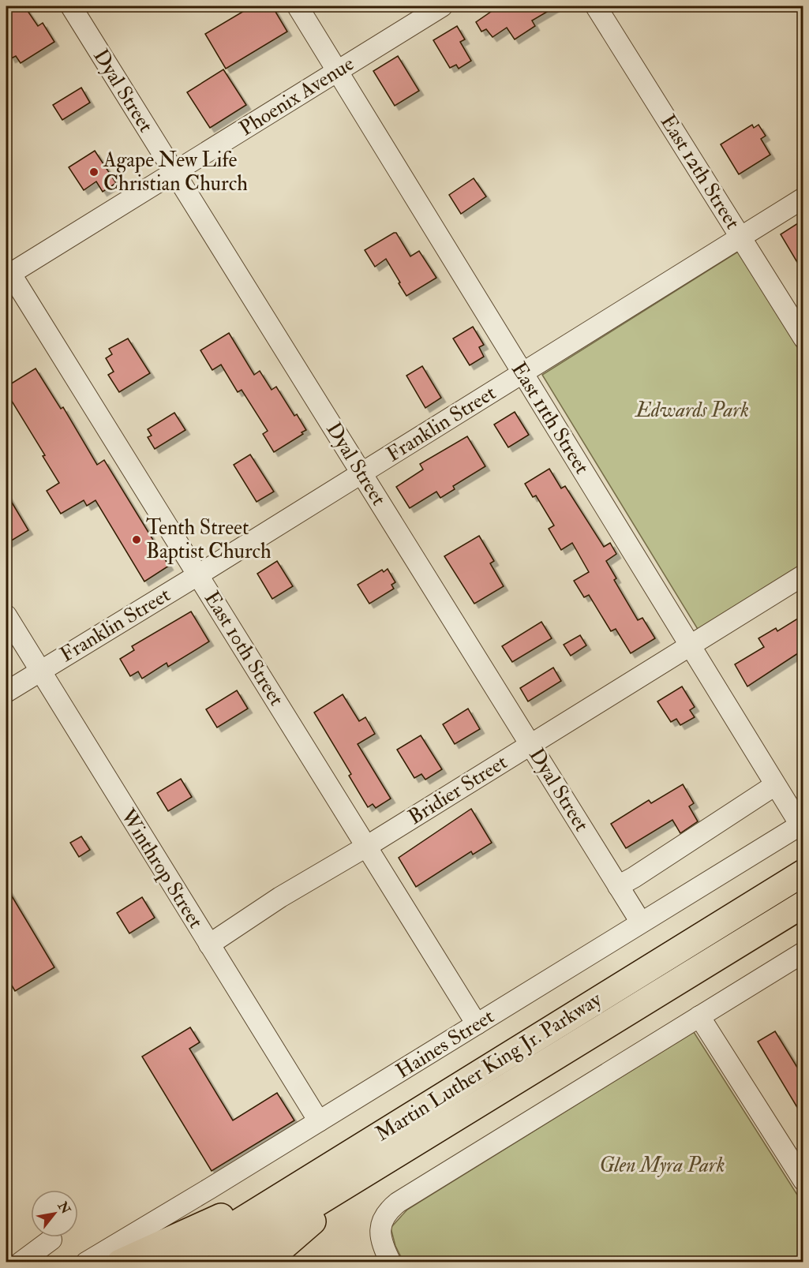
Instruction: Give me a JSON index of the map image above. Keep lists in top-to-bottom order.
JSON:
{
  "streets": {
    "highway": ["Martin Luther King Jr. Parkway"],
    "street": [
      "Dyal Street",
      "Phoenix Avenue",
      "East 12th Street",
      "East 11th Street",
      "Franklin Street",
      "East 10th Street",
      "Bridier Street",
      "Winthrop Street",
      "Haines Street"
    ]
  },
  "crossings": [
    ["Dyal Street", "Phoenix Avenue"],
    ["Dyal Street", "Franklin Street"],
    ["Dyal Street", "Bridier Street"],
    ["Dyal Street", "Haines Street"],
    ["Phoenix Avenue", "East 11th Street"],
    ["Phoenix Avenue", "East 10th Street"],
    ["East 12th Street", "Franklin Street"],
    ["East 11th Street", "Franklin Street"],
    ["East 11th Street", "Bridier Street"],
    ["East 11th Street", "Haines Street"],
    ["Franklin Street", "East 10th Street"],
    ["Franklin Street", "Winthrop Street"],
    ["East 10th Street", "Bridier Street"],
    ["East 10th Street", "Haines Street"],
    ["Bridier Street", "Winthrop Street"],
    ["Winthrop Street", "Haines Street"]
  ],
  "parks": ["Edwards Park", "Glen Myra Park"],
  "places": ["Agape New Life Christian Church", "Tenth Street Baptist Church"],
  "north": "top right"
}
